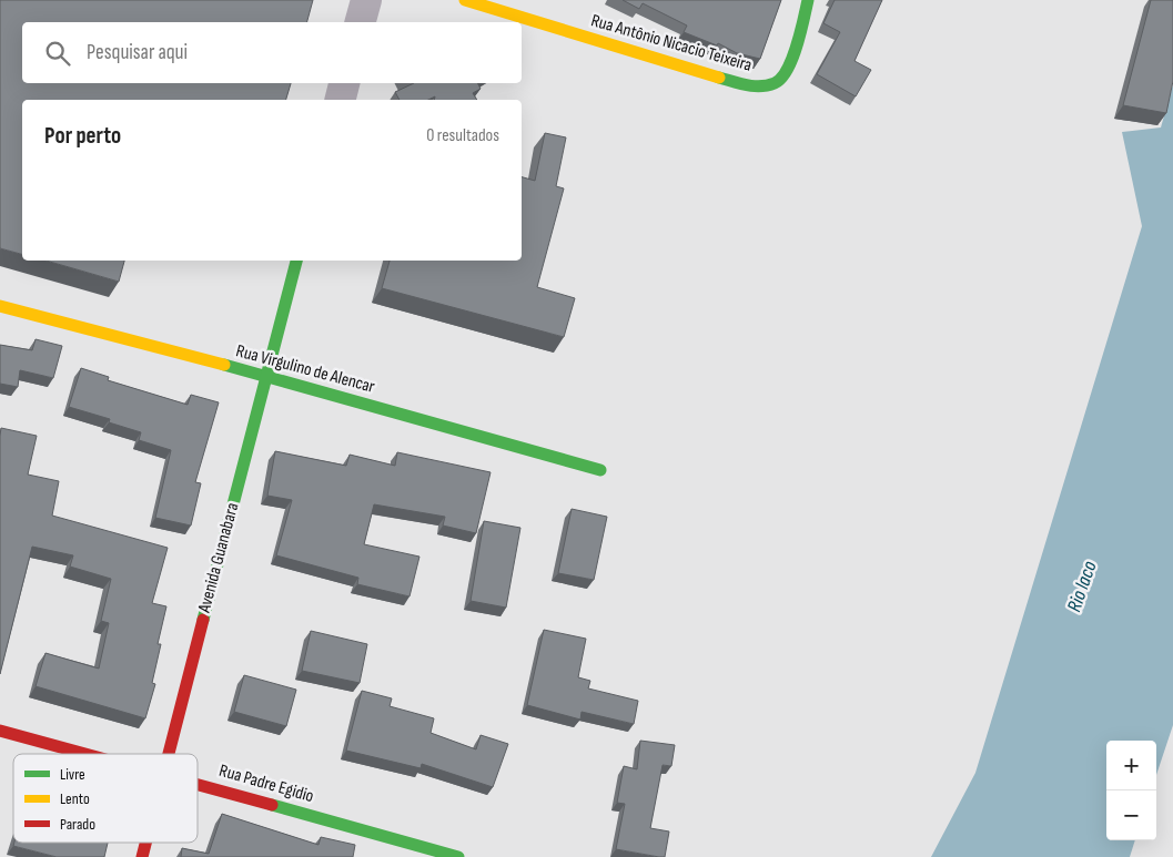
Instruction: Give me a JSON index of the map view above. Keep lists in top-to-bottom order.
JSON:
{
  "streets": {
    "street": [
      "Rua Antônio Nicacio Teixeira",
      "Rua Virgulino de Alencar",
      "Avenida Guanabara",
      "Rua Padre Egidio"
    ]
  },
  "crossings": [
    ["Rua Virgulino de Alencar", "Avenida Guanabara"]
  ],
  "water": ["Rio Iaco"],
  "legend": ["Livre", "Lento", "Parado"],
  "page": {
    "search": "Pesquisar aqui",
    "heading": ["Por perto", "0 resultados"],
    "map_buttons": ["+", "−"]
  }
}
